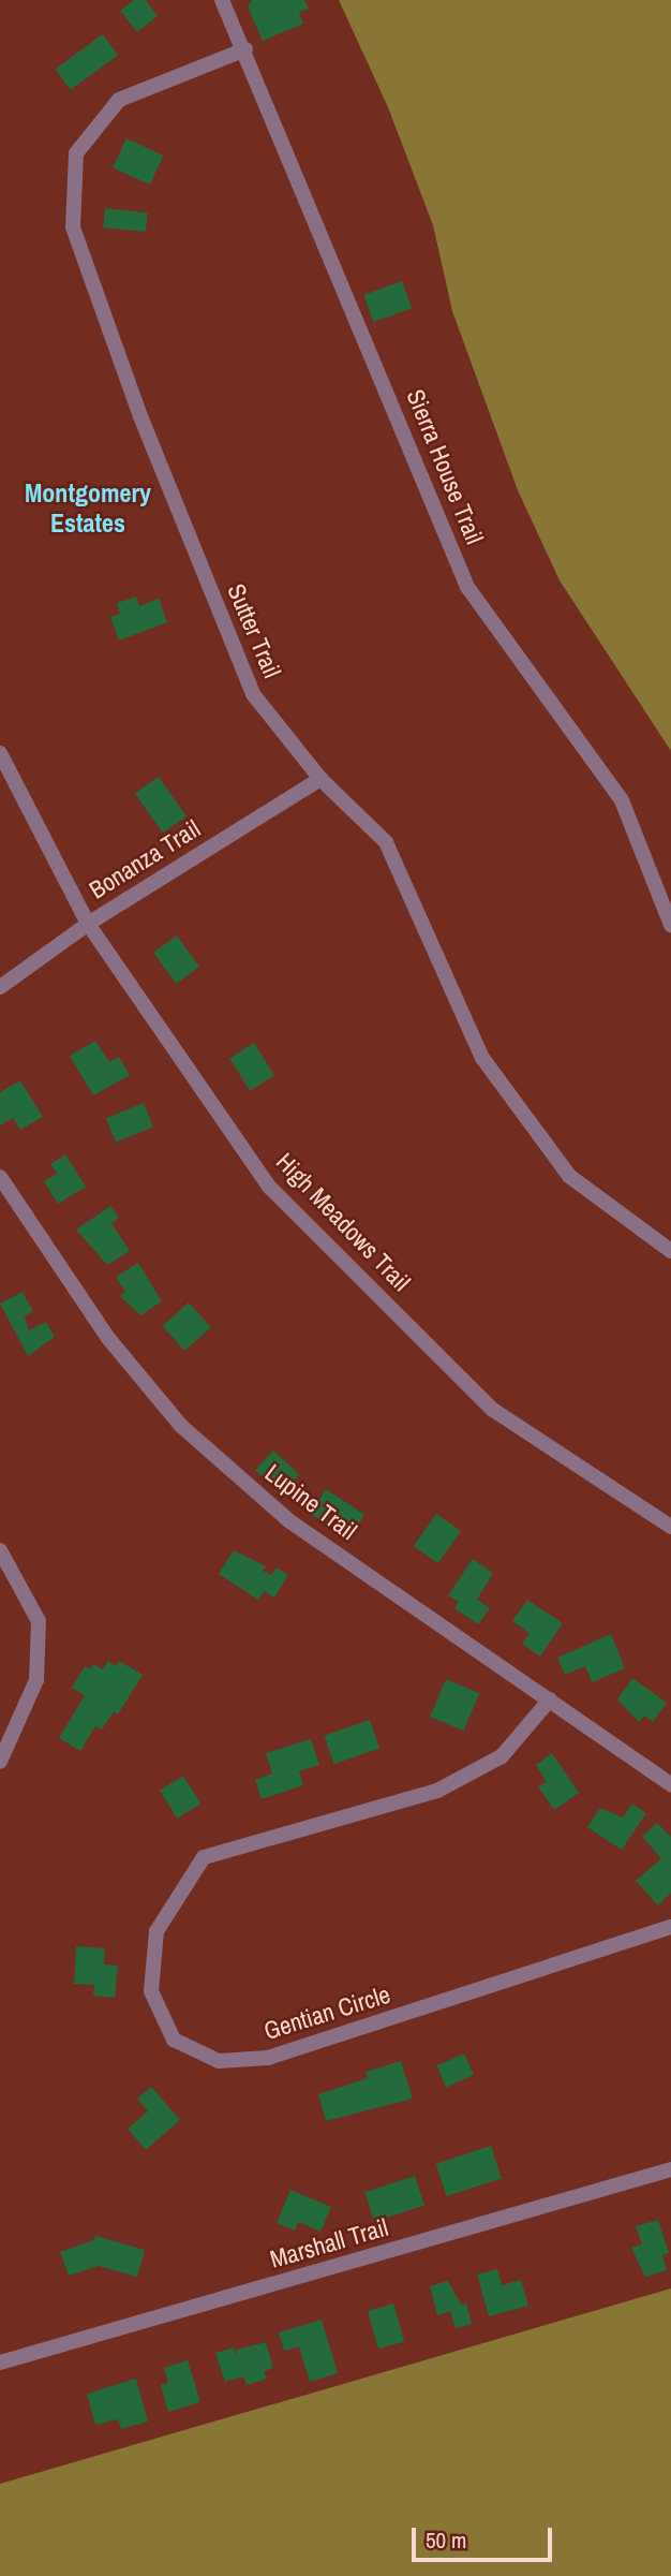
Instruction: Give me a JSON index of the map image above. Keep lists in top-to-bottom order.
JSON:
{
  "streets": {
    "street": [
      "Sierra House Trail",
      "Sutter Trail",
      "Bonanza Trail",
      "High Meadows Trail",
      "Lupine Trail",
      "Gentian Circle",
      "Marshall Trail"
    ]
  },
  "crossings": [
    ["Sierra House Trail", "Sutter Trail"],
    ["Sutter Trail", "Bonanza Trail"],
    ["Bonanza Trail", "High Meadows Trail"],
    ["Lupine Trail", "Gentian Circle"]
  ],
  "districts": ["Montgomery Estates"],
  "scale_bar": "50 m"
}
